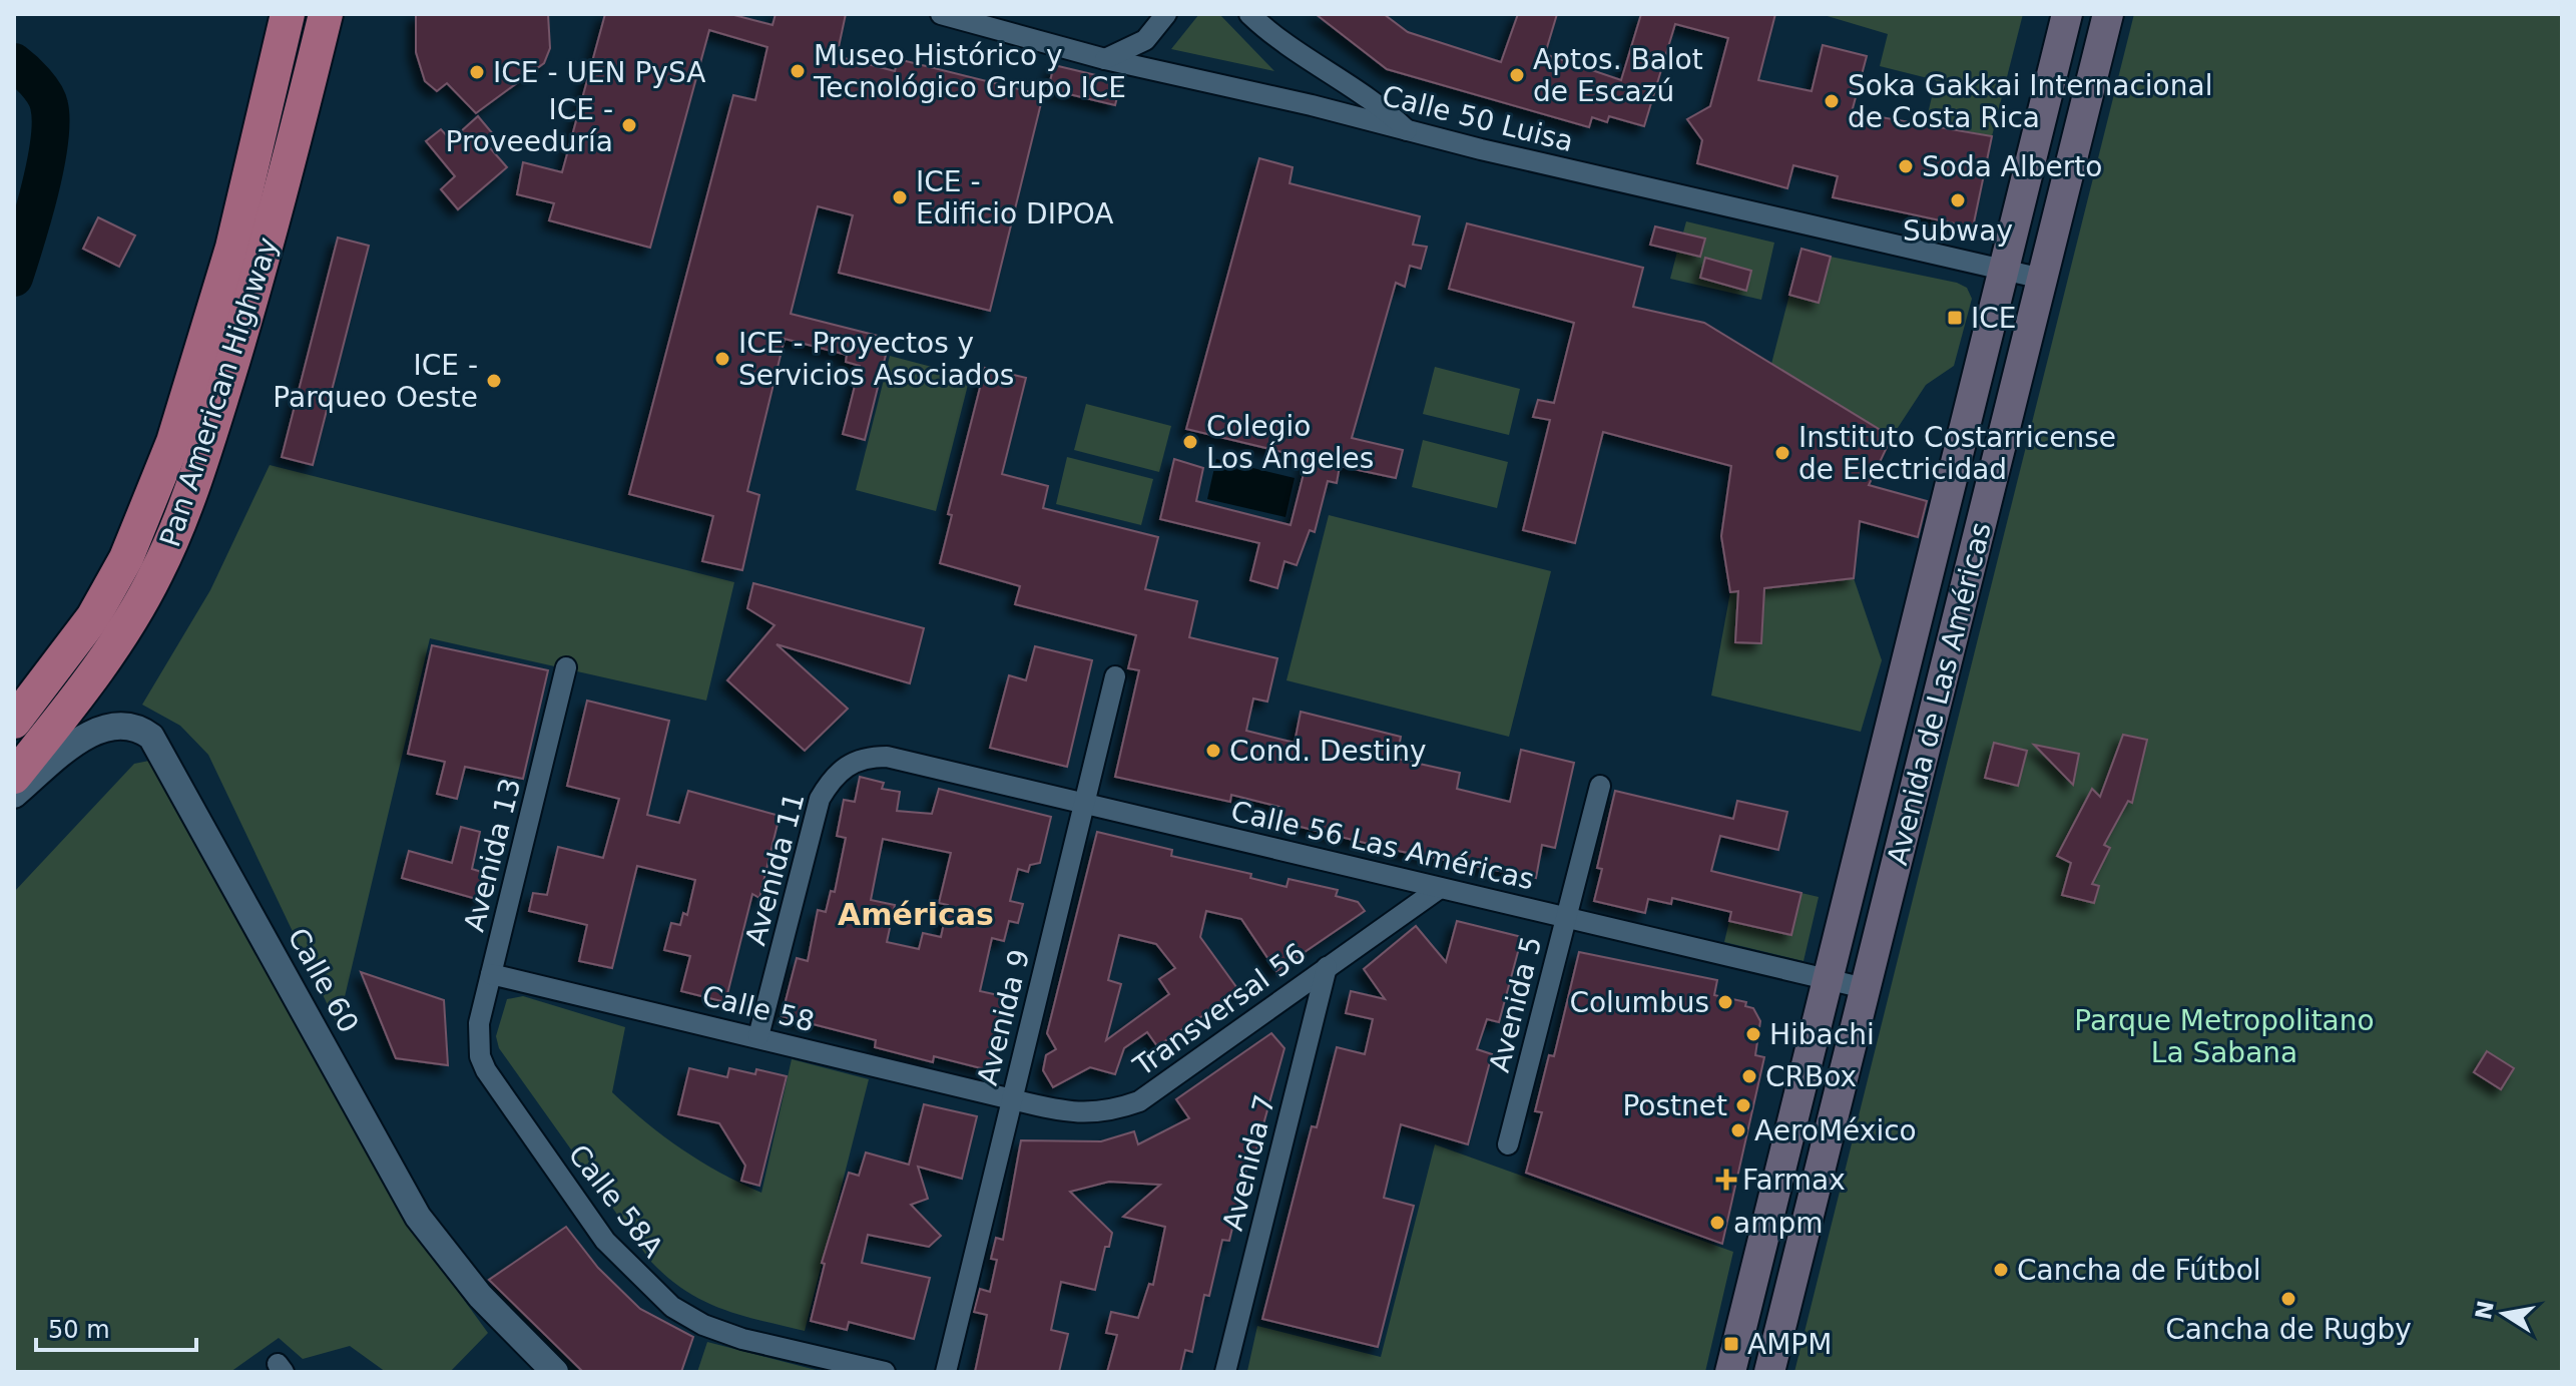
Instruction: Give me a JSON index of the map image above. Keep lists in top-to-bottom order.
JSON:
{
  "streets": {
    "highway": ["Pan American Highway"],
    "main road": ["Avenida de Las Américas"],
    "street": [
      "Calle 50 Luisa",
      "Calle 56 Las Américas",
      "Avenida 13",
      "Avenida 11",
      "Calle 60",
      "Avenida 5",
      "Calle 58",
      "Transversal 56",
      "Avenida 9",
      "Avenida 7",
      "Calle 58A"
    ]
  },
  "crossings": [
    ["Calle 50 Luisa", "Avenida de Las Américas"],
    ["Avenida de Las Américas", "Calle 56 Las Américas"],
    ["Calle 56 Las Américas", "Avenida 11"],
    ["Calle 56 Las Américas", "Avenida 5"],
    ["Calle 56 Las Américas", "Transversal 56"],
    ["Calle 56 Las Américas", "Avenida 9"],
    ["Avenida 13", "Calle 58"],
    ["Avenida 13", "Calle 58A"],
    ["Avenida 11", "Calle 58"],
    ["Calle 58", "Transversal 56"],
    ["Calle 58", "Avenida 9"],
    ["Transversal 56", "Avenida 9"],
    ["Transversal 56", "Avenida 7"]
  ],
  "districts": ["Américas"],
  "parks": ["Parque Metropolitano La Sabana"],
  "places": {
    "other": [
      "Museo Histórico y Tecnológico Grupo ICE",
      "ICE - UEN PySA",
      "Aptos. Balot de Escazú",
      "Soka Gakkai Internacional de Costa Rica",
      "ICE - Proveeduría",
      "Soda Alberto",
      "ICE - Edificio DIPOA",
      "Subway",
      "ICE - Proyectos y Servicios Asociados",
      "ICE - Parqueo Oeste",
      "Colegio Los Ángeles",
      "Instituto Costarricense de Electricidad",
      "Cond. Destiny",
      "Columbus",
      "Hibachi",
      "CRBox",
      "Postnet",
      "AeroMéxico",
      "ampm",
      "Cancha de Fútbol",
      "Cancha de Rugby"
    ],
    "transit": ["ICE", "AMPM"],
    "health": ["Farmax"]
  },
  "scale_bar": "50 m",
  "north": "left"
}
